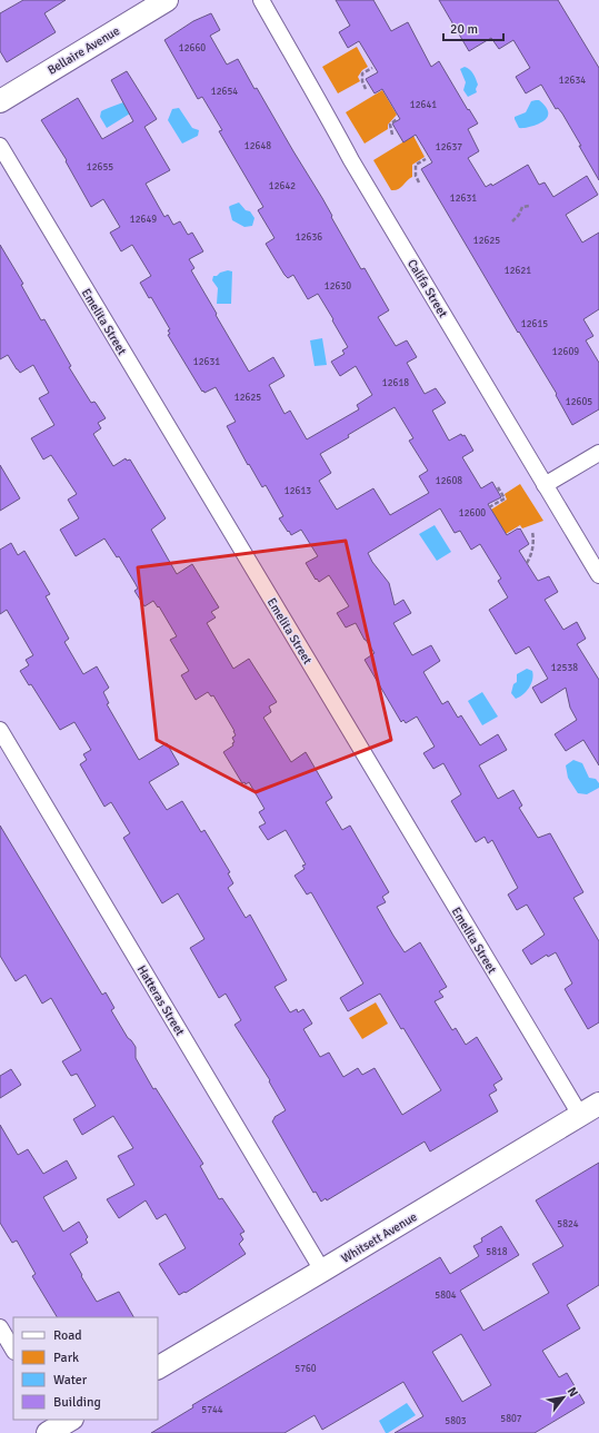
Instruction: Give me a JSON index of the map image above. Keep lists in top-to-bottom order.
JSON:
{
  "streets": {
    "main road": ["Bellaire Avenue", "Whitsett Avenue"],
    "street": ["Califa Street", "Emelita Street", "Hatteras Street"]
  },
  "crossings": [
    ["Emelita Street", "Whitsett Avenue"],
    ["Hatteras Street", "Whitsett Avenue"]
  ],
  "house_numbers": [
    "12660",
    "12634",
    "12654",
    "12641",
    "12648",
    "12637",
    "12655",
    "12642",
    "12631",
    "12649",
    "12636",
    "12625",
    "12621",
    "12630",
    "12615",
    "12609",
    "12631",
    "12618",
    "12625",
    "12605",
    "12608",
    "12613",
    "12600",
    "12538",
    "5824",
    "5818",
    "5804",
    "5760",
    "5744",
    "5807",
    "5803"
  ],
  "legend": [
    "Road",
    "Park",
    "Water",
    "Building"
  ],
  "scale_bar": "20 m",
  "north": "top right"
}
